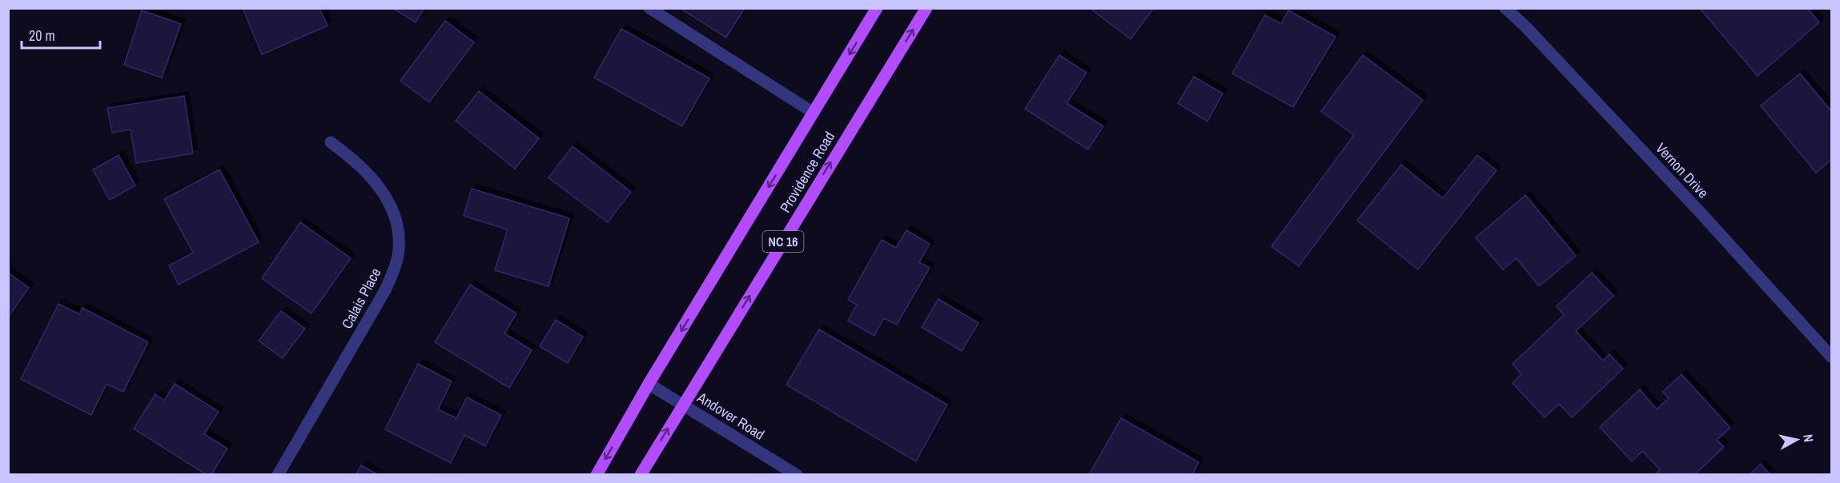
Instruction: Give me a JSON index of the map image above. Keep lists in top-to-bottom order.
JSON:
{
  "streets": {
    "main road": ["Providence Road", "NC 16"],
    "street": ["Vernon Drive", "Calais Place", "Andover Road"]
  },
  "crossings": [
    ["Providence Road", "Andover Road"]
  ],
  "scale_bar": "20 m",
  "north": "right"
}
